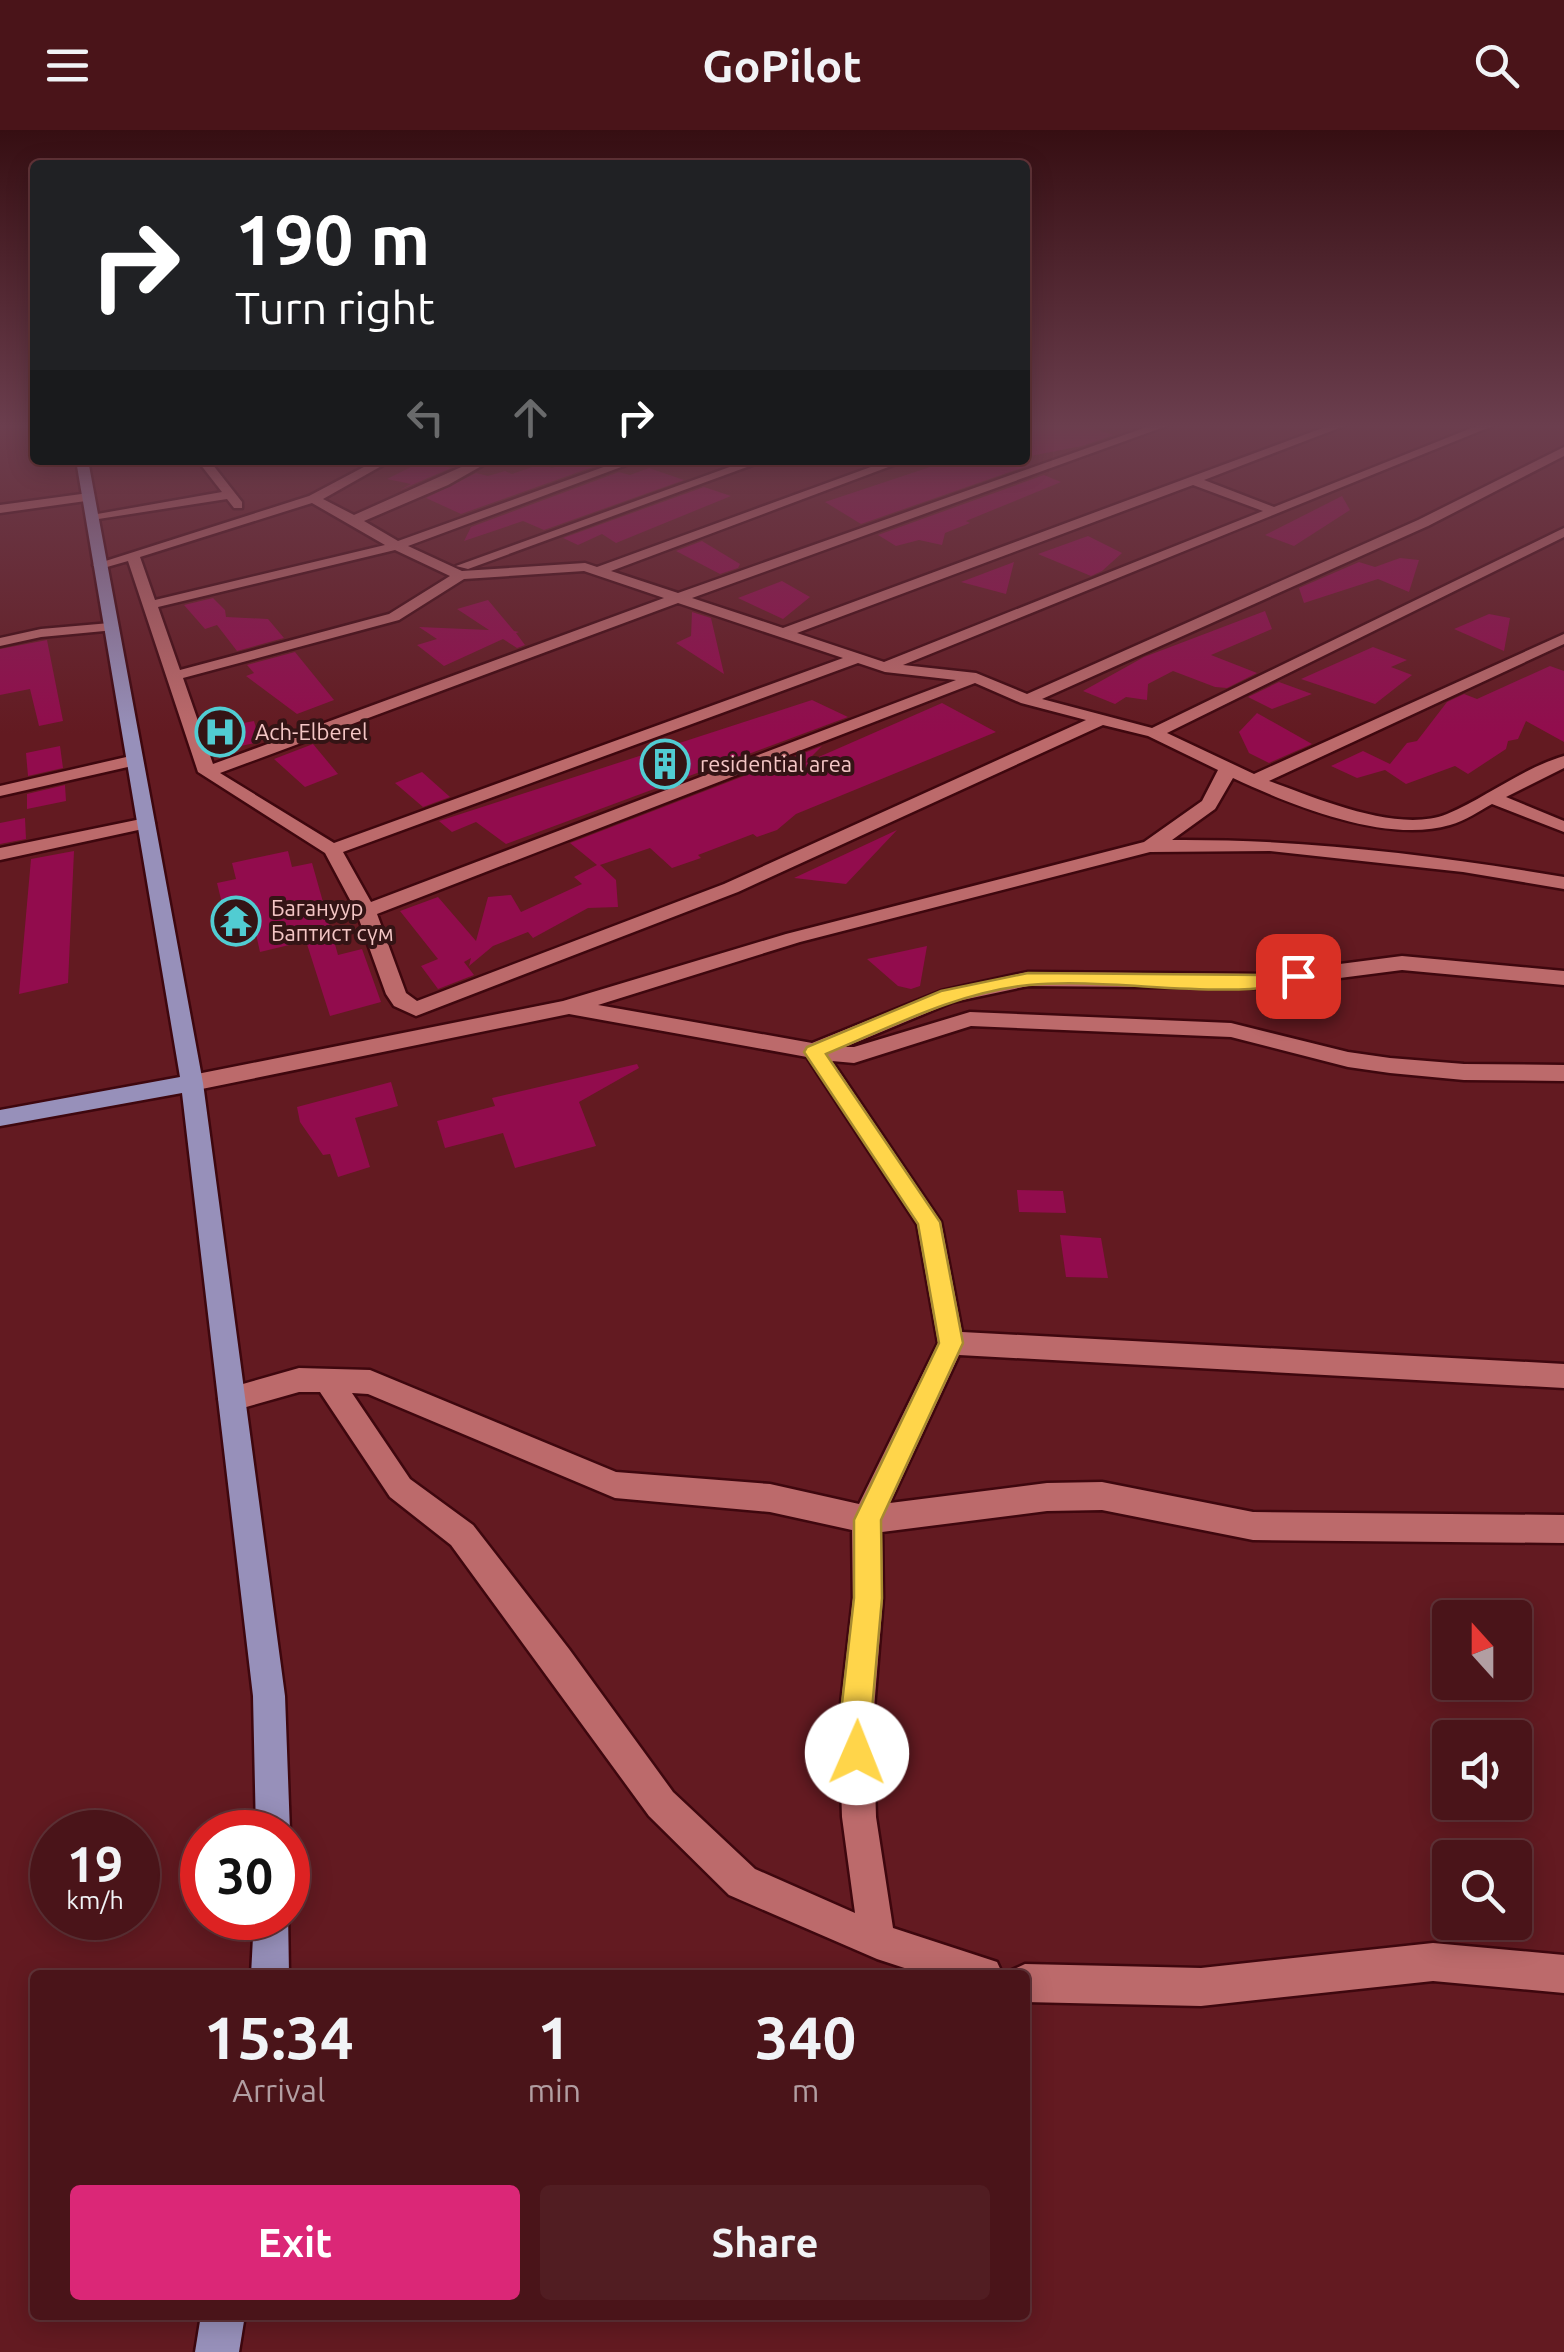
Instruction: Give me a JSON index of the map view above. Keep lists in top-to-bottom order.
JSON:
{
  "places": {
    "hospital": ["Ach-Elberel"],
    "building": ["residential area"],
    "temple": ["Багануур Баптист сүм"]
  },
  "north": "top",
  "page": {
    "header": "GoPilot",
    "turn": ["190 m", "Turn right"],
    "speed": "19 km/h",
    "limit": "30",
    "eta": [
      "15:34",
      "Arrival",
      "1",
      "min",
      "340",
      "m"
    ],
    "buttons": ["Exit", "Share"]
  }
}
